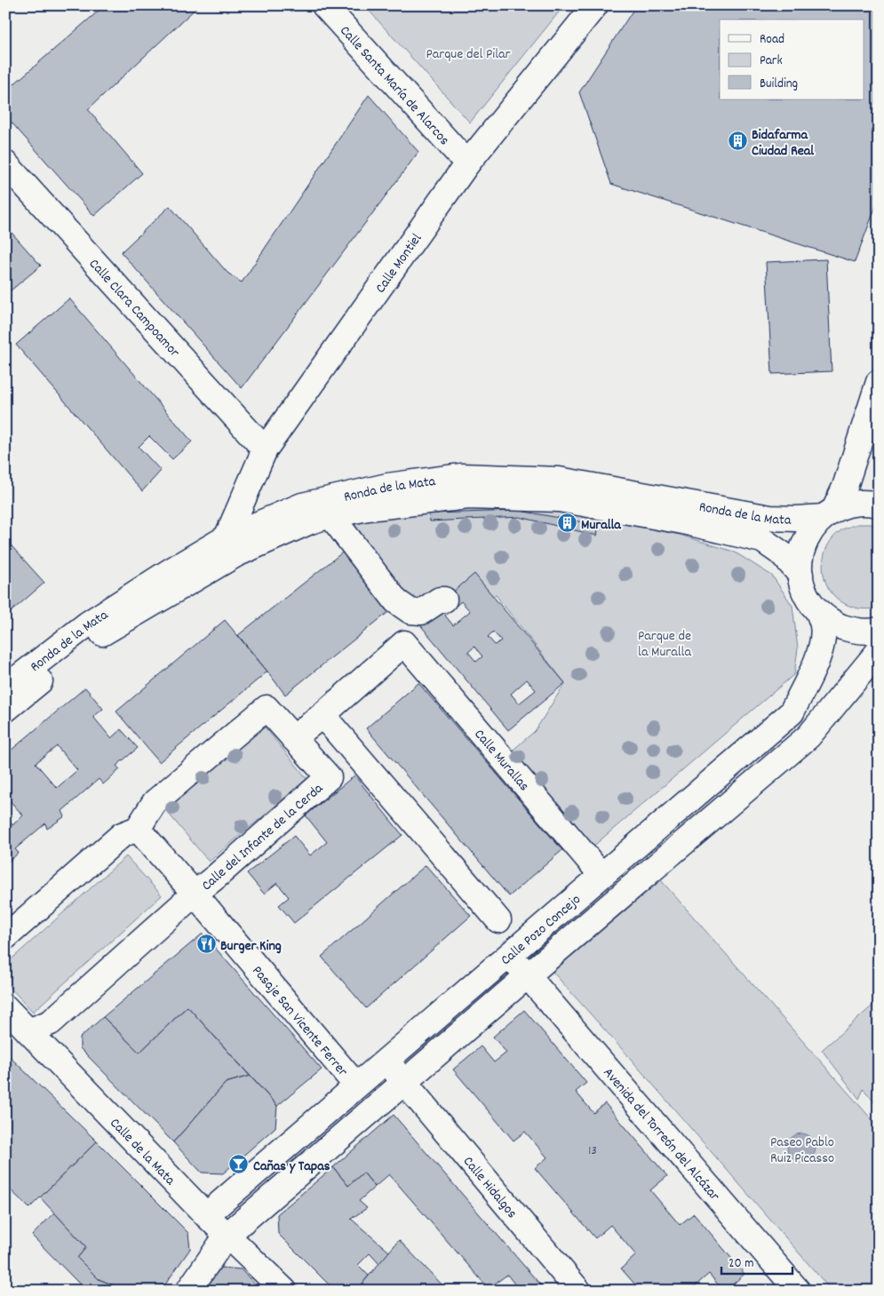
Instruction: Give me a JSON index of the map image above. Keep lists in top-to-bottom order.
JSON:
{
  "streets": {
    "main road": [
      "Calle Santa María de Alarcos",
      "Calle Montiel",
      "Calle Clara Campoamor",
      "Ronda de la Mata",
      "Calle Murallas",
      "Calle del Infante de la Cerda",
      "Calle Pozo Concejo",
      "Pasaje San Vicente Ferrer",
      "Avenida del Torreón del Alcázar",
      "Calle de la Mata",
      "Calle Hidalgos"
    ]
  },
  "crossings": [
    ["Calle Santa María de Alarcos", "Calle Montiel"],
    ["Calle Montiel", "Calle Clara Campoamor"],
    ["Calle Montiel", "Ronda de la Mata"],
    ["Calle Murallas", "Calle Pozo Concejo"],
    ["Calle del Infante de la Cerda", "Pasaje San Vicente Ferrer"],
    ["Calle del Infante de la Cerda", "Calle de la Mata"],
    ["Calle Pozo Concejo", "Pasaje San Vicente Ferrer"],
    ["Calle Pozo Concejo", "Avenida del Torreón del Alcázar"],
    ["Calle Pozo Concejo", "Calle de la Mata"],
    ["Calle Pozo Concejo", "Calle Hidalgos"]
  ],
  "parks": ["Parque del Pilar", "Parque de la Muralla", "Paseo Pablo Ruiz Picasso"],
  "places": {
    "building": ["Bidafarma Ciudad Real", "Muralla"],
    "restaurant": ["Burger King"],
    "bar": ["Cañas y Tapas"]
  },
  "house_numbers": ["13"],
  "legend": ["Road", "Park", "Building"],
  "scale_bar": "20 m"
}
